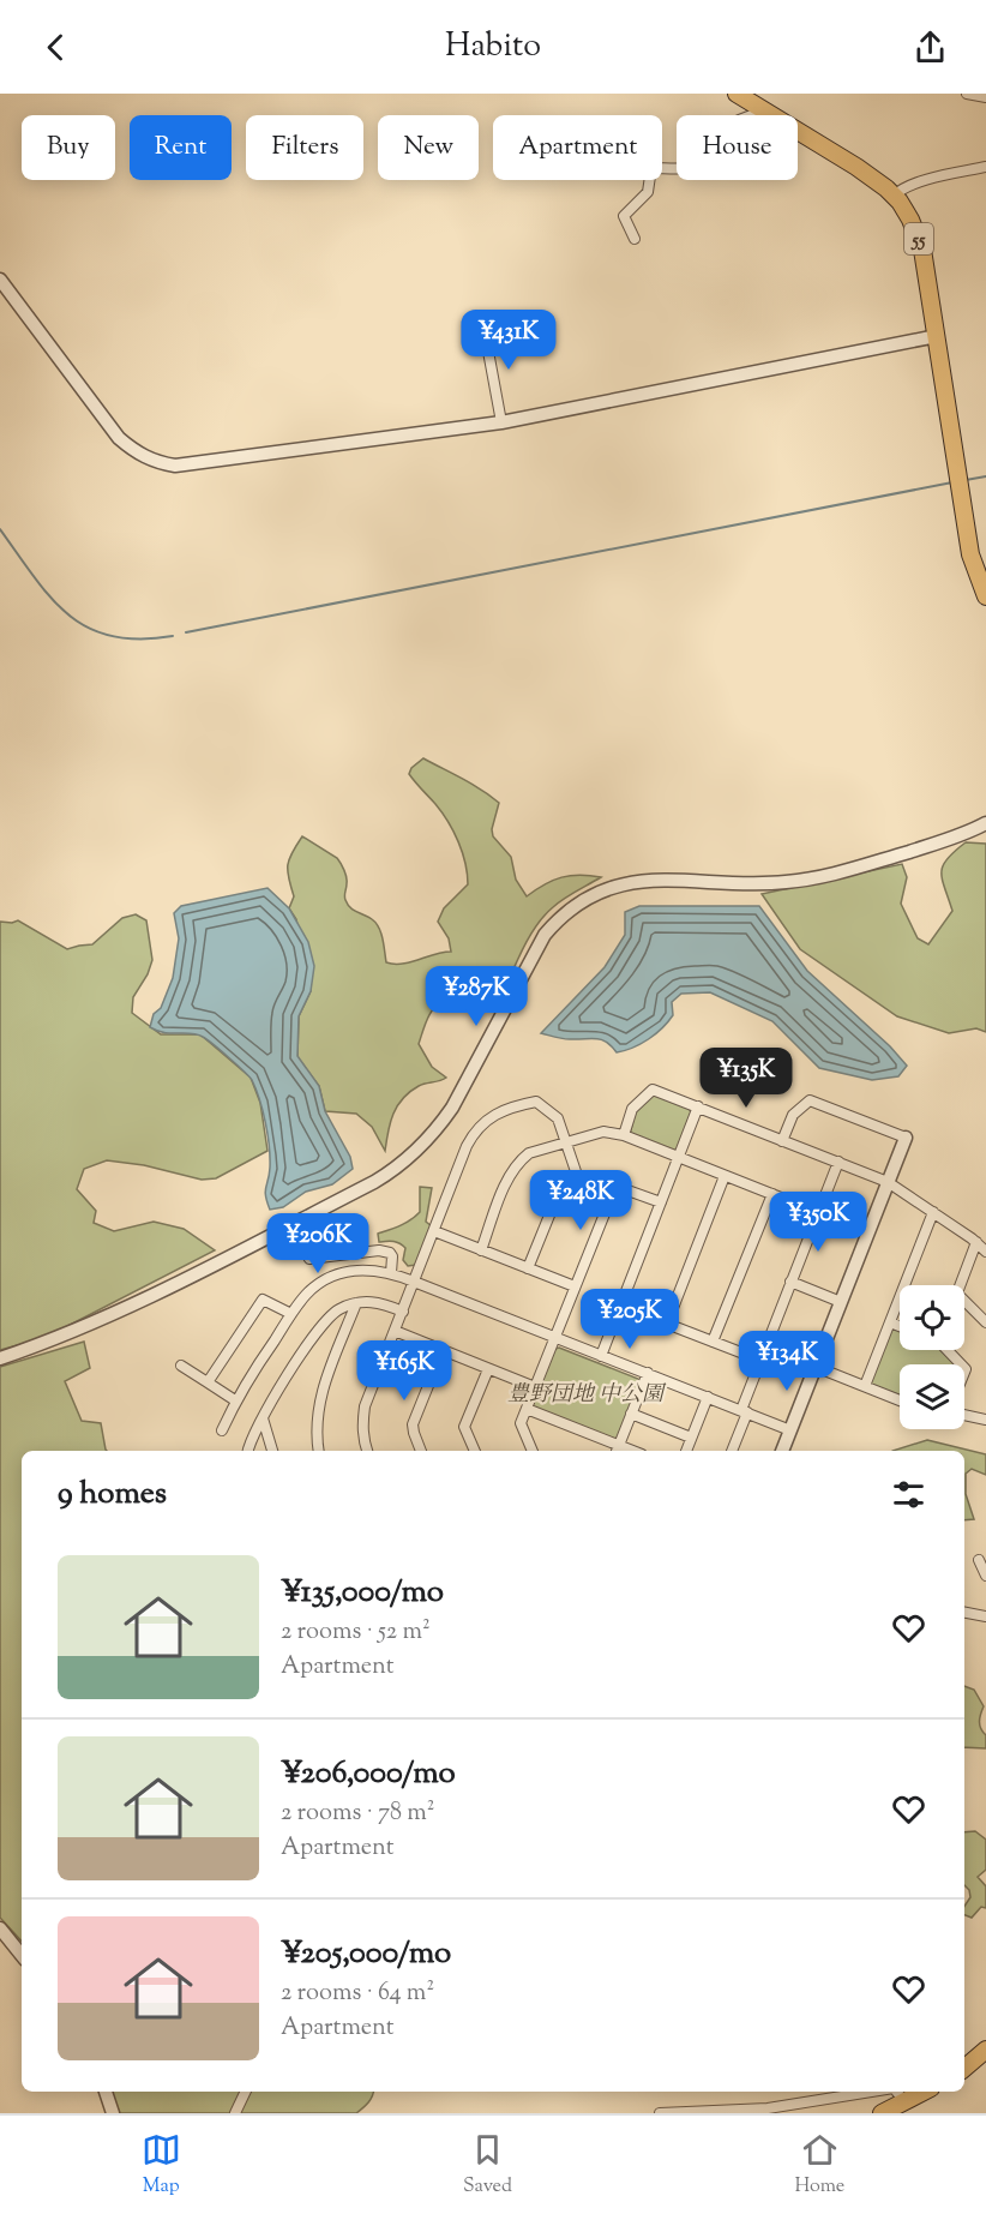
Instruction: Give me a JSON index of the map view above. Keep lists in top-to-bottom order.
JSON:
{
  "streets": {
    "main road": ["55"]
  },
  "parks": ["豊野団地 中公園"],
  "page": {
    "header": "Habito",
    "chip": [
      "Buy",
      "Rent",
      "Filters",
      "New",
      "Apartment",
      "House"
    ],
    "price": [
      "¥431K",
      "¥287K",
      "¥135K",
      "¥248K",
      "¥350K",
      "¥206K",
      "¥205K",
      "¥134K",
      "¥165K"
    ],
    "heading": "9 homes",
    "list": [
      {
        "name": "¥135,000/mo",
        "note": "2 rooms · 52 m² · Apartment"
      },
      {
        "name": "¥206,000/mo",
        "note": "2 rooms · 78 m² · Apartment"
      },
      {
        "name": "¥205,000/mo",
        "note": "2 rooms · 64 m² · Apartment"
      }
    ],
    "tabs": ["Map", "Saved", "Home"]
  }
}
